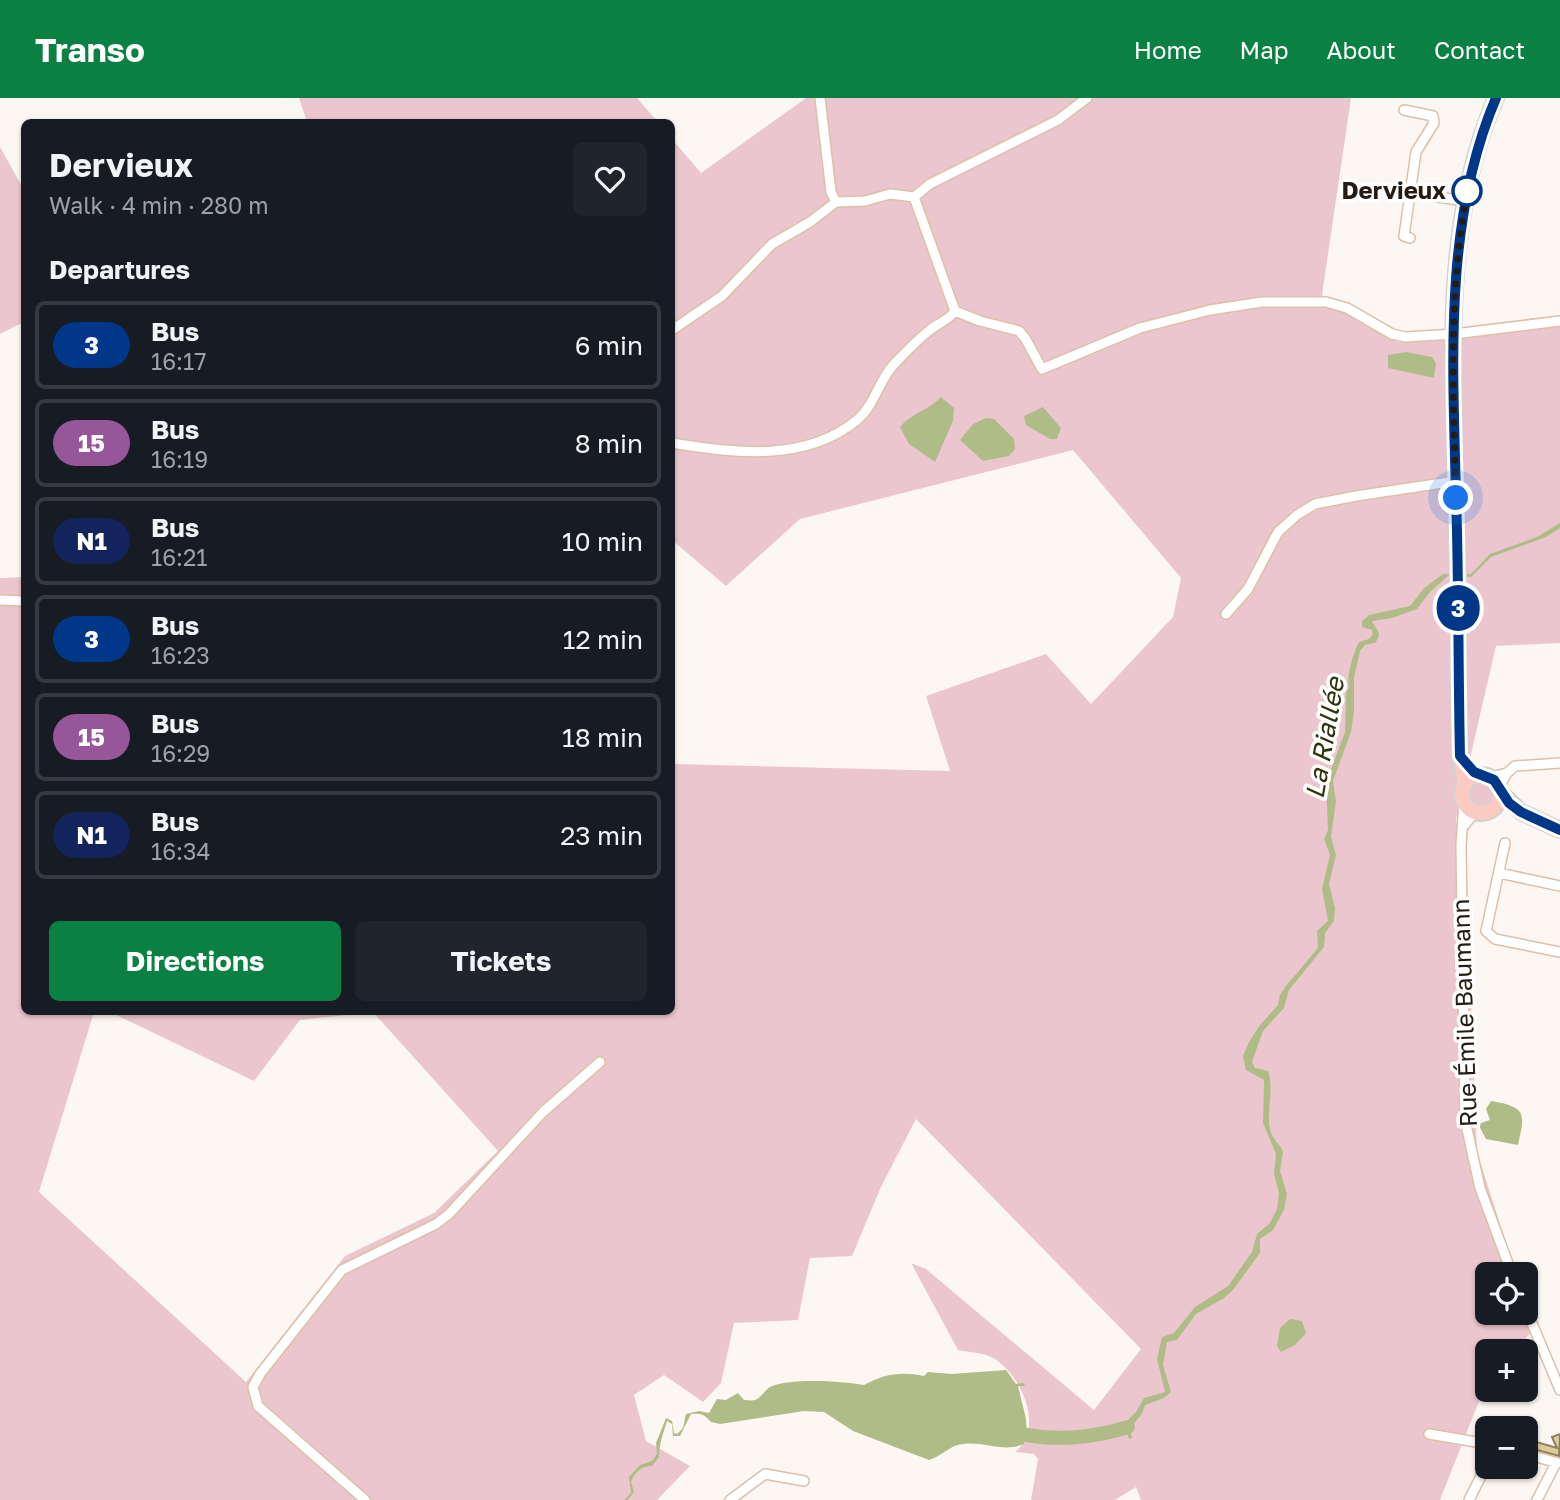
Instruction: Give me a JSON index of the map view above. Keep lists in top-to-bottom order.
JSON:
{
  "streets": {
    "street": ["Rue Émile Baumann"]
  },
  "water": ["La Riallée"],
  "places": ["Dervieux"],
  "lines": ["bus line 3"],
  "page": {
    "header": "Transo",
    "nav": [
      "Home",
      "Map",
      "About",
      "Contact"
    ],
    "on_map": "3",
    "heading": [
      ["Dervieux", "Walk · 4 min · 280 m"],
      "Departures"
    ],
    "list": [
      {
        "mark": "3",
        "name": "Bus",
        "note": "16:17",
        "value": "6 min"
      },
      {
        "mark": "15",
        "name": "Bus",
        "note": "16:19",
        "value": "8 min"
      },
      {
        "mark": "N1",
        "name": "Bus",
        "note": "16:21",
        "value": "10 min"
      },
      {
        "mark": "3",
        "name": "Bus",
        "note": "16:23",
        "value": "12 min"
      },
      {
        "mark": "15",
        "name": "Bus",
        "note": "16:29",
        "value": "18 min"
      },
      {
        "mark": "N1",
        "name": "Bus",
        "note": "16:34",
        "value": "23 min"
      }
    ],
    "buttons": ["Directions", "Tickets"],
    "map_buttons": ["+", "−"]
  }
}
